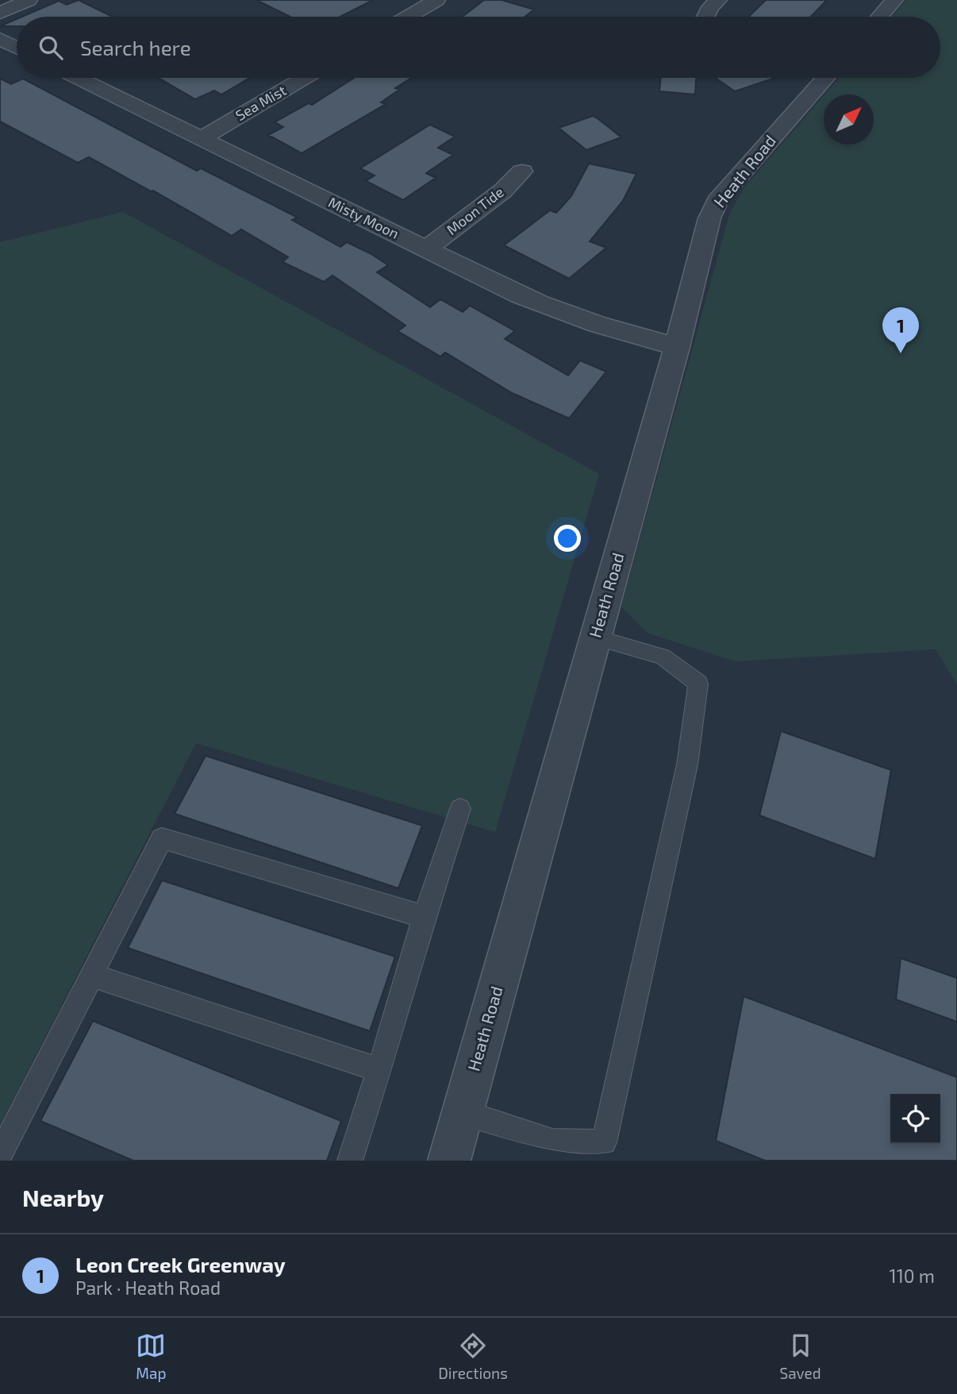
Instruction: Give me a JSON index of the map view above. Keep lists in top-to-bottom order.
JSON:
{
  "streets": {
    "street": [
      "Sea Mist",
      "Heath Road",
      "Moon Tide",
      "Misty Moon"
    ]
  },
  "crossings": [
    ["Sea Mist", "Misty Moon"],
    ["Heath Road", "Misty Moon"],
    ["Moon Tide", "Misty Moon"]
  ],
  "north": "top right",
  "page": {
    "search": "Search here",
    "pins": "1",
    "heading": "Nearby",
    "list": [
      {
        "mark": "1",
        "name": "Leon Creek Greenway",
        "note": "Park · Heath Road",
        "value": "110 m"
      }
    ],
    "nav": ["Map", "Directions", "Saved"]
  }
}
